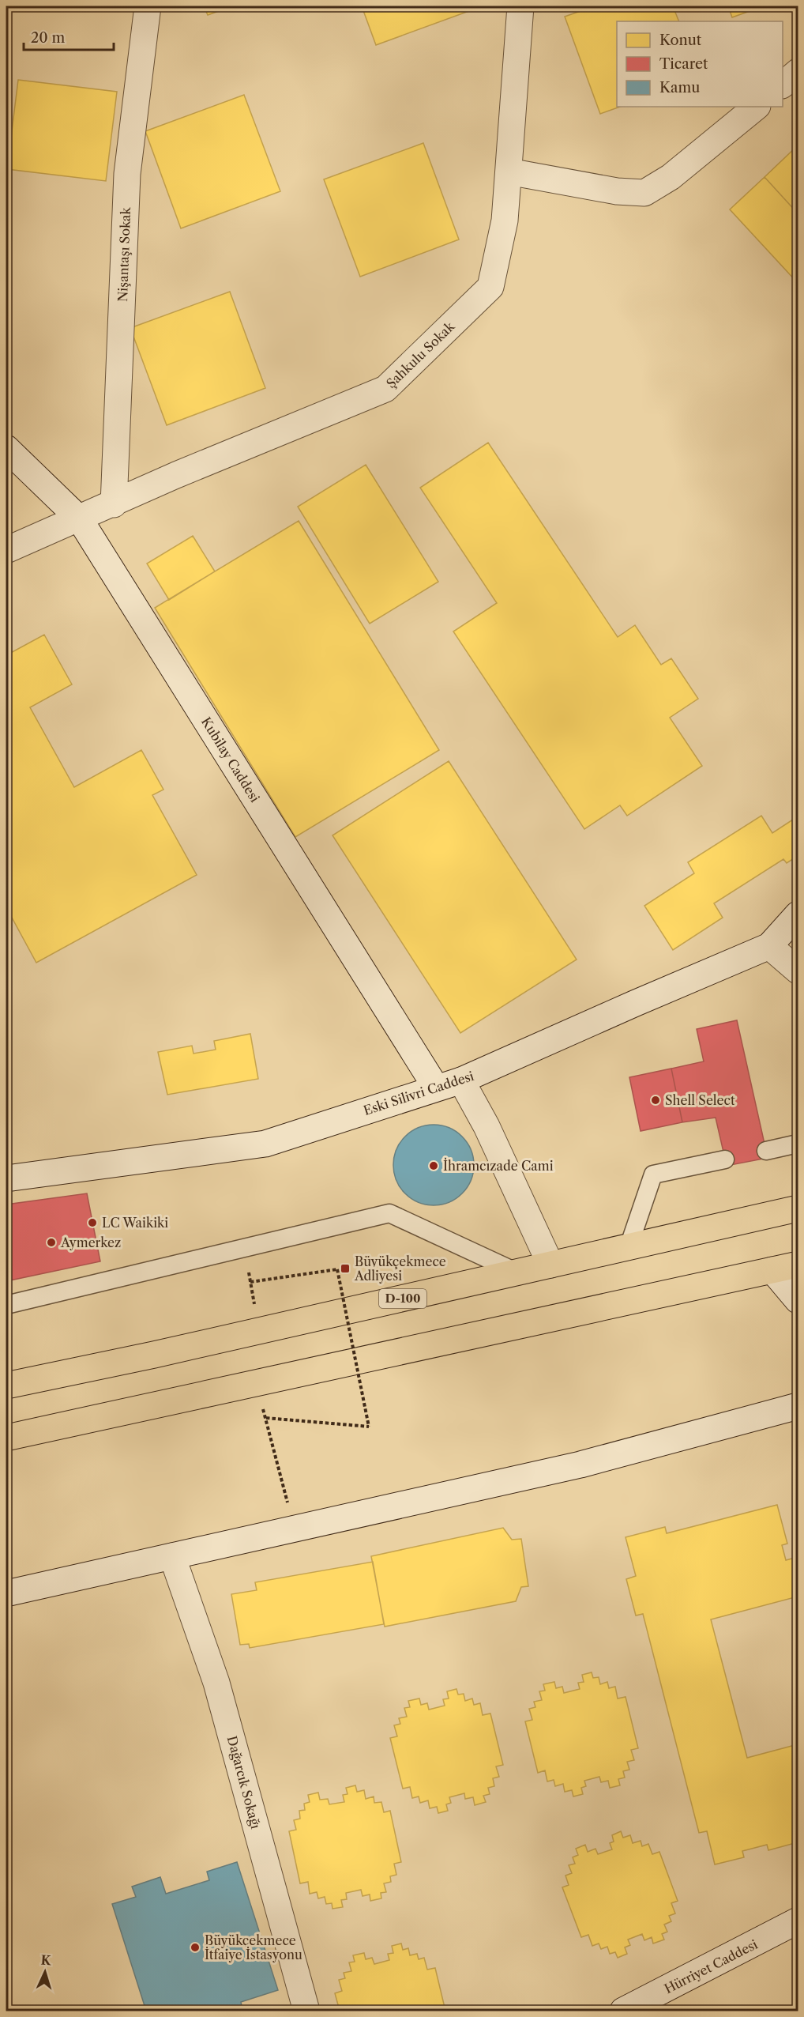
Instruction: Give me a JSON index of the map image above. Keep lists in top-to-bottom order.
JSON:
{
  "streets": {
    "highway": ["D-100"],
    "street": [
      "Nişantaşı Sokak",
      "Şahkulu Sokak",
      "Kubilay Caddesi",
      "Eski Silivri Caddesi",
      "Dağarcık Sokağı",
      "Hürriyet Caddesi"
    ]
  },
  "crossings": [
    ["Nişantaşı Sokak", "Şahkulu Sokak"],
    ["Şahkulu Sokak", "Kubilay Caddesi"],
    ["Kubilay Caddesi", "Eski Silivri Caddesi"]
  ],
  "places": {
    "other": [
      "Shell Select",
      "İhramcızade Cami",
      "LC Waikiki",
      "Aymerkez",
      "Büyükçekmece İtfaiye İstasyonu"
    ],
    "transit": ["Büyükçekmece Adliyesi"]
  },
  "legend": ["Konut", "Ticaret", "Kamu"],
  "scale_bar": "20 m",
  "north": "top"
}
